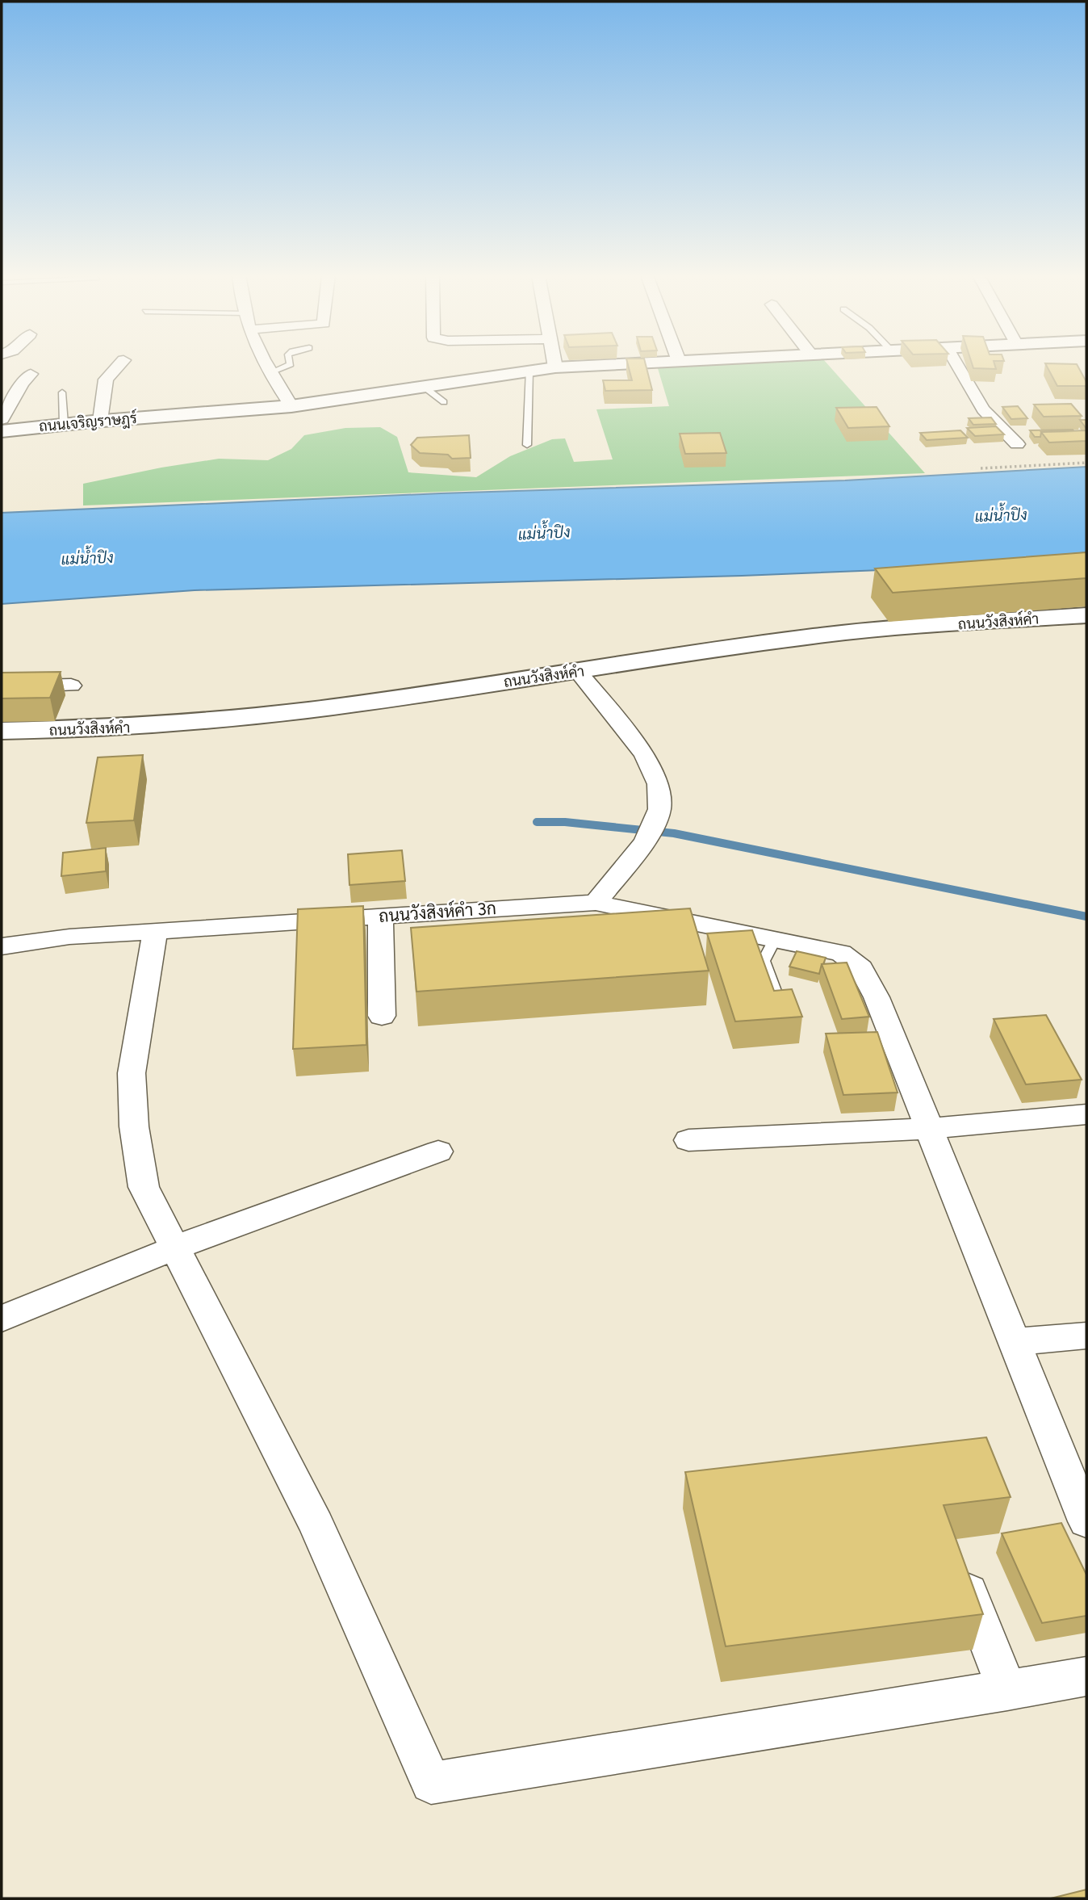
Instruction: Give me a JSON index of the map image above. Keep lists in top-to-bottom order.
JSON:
{
  "streets": {
    "main road": ["ถนนเจริญราษฎร์", "ถนนวังสิงห์คำ"],
    "street": ["ถนนวังสิงห์คำ 3ก"]
  },
  "water": ["แม่น้ำปิง"]
}
